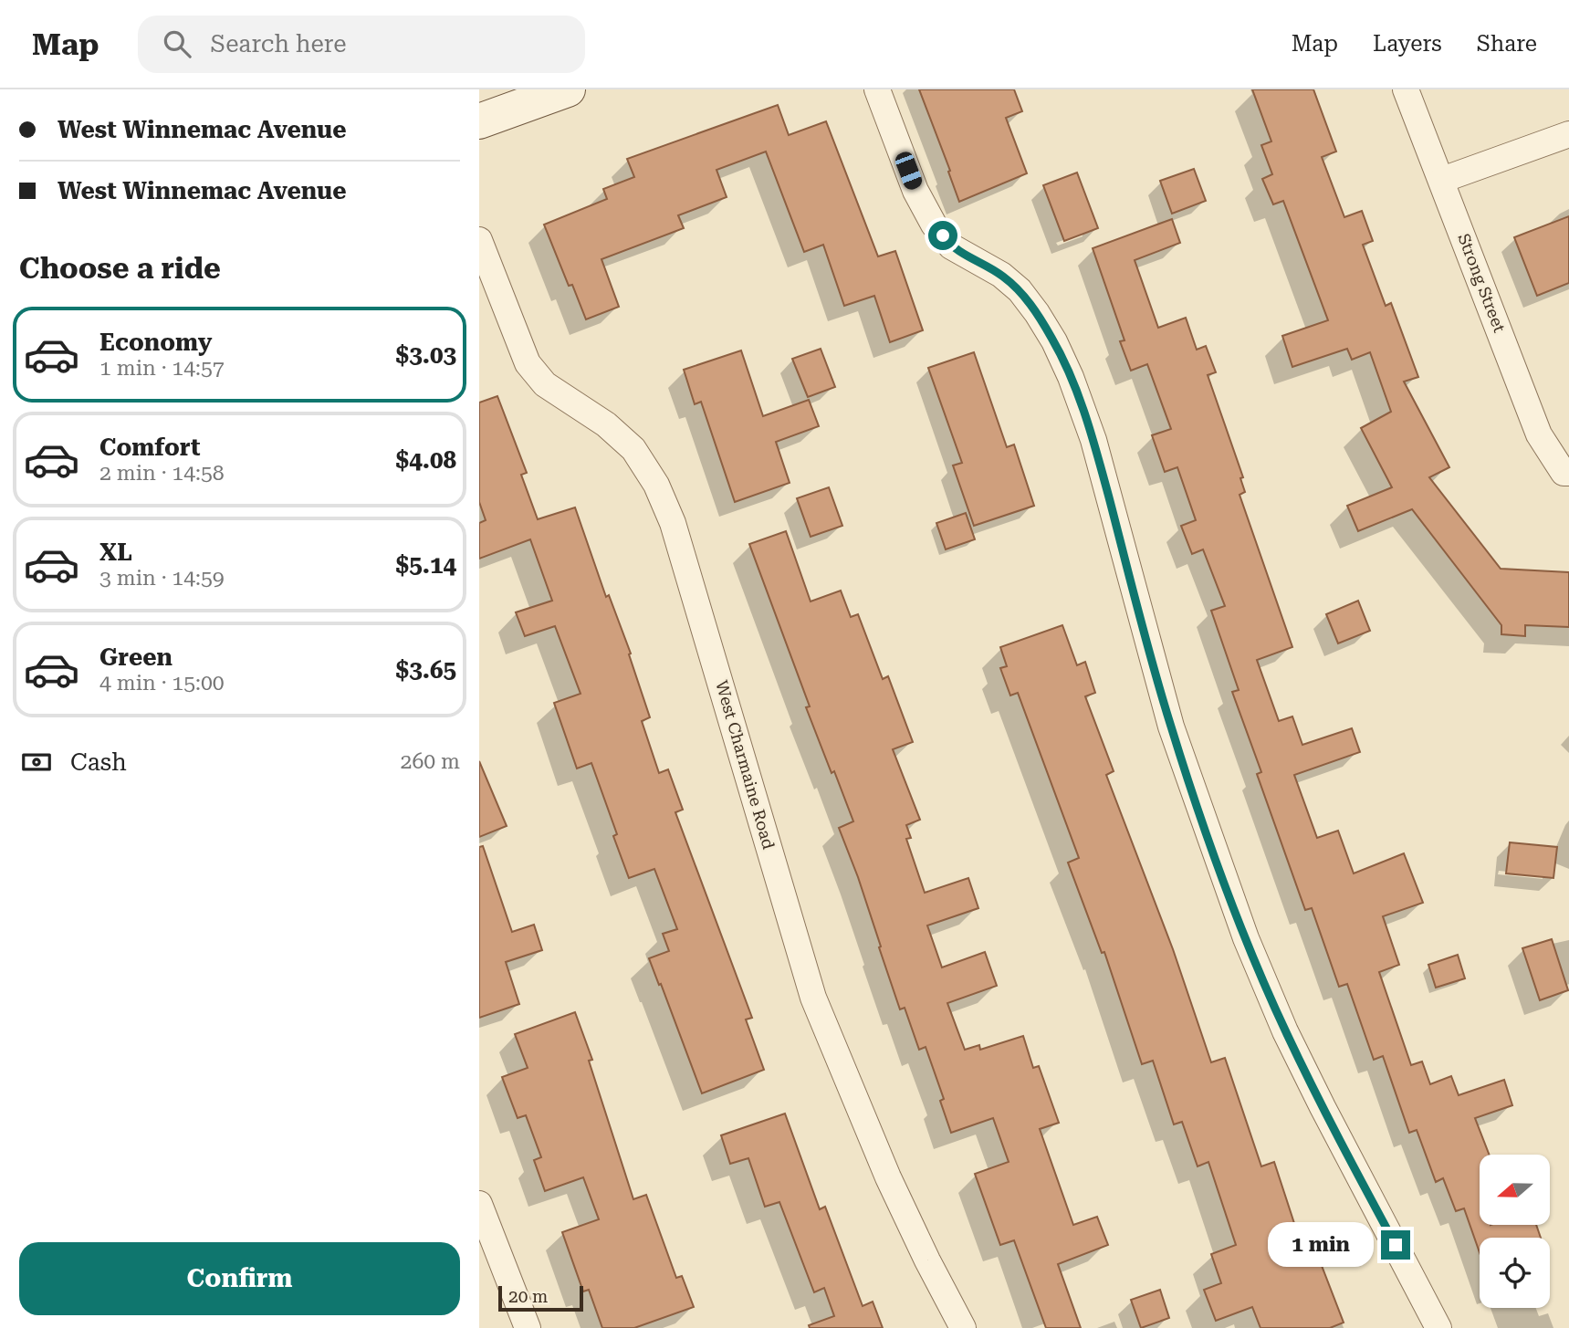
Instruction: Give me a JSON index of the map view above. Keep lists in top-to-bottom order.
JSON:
{
  "streets": {
    "street": ["Strong Street", "West Charmaine Road"]
  },
  "scale_bar": "20 m",
  "north": "left",
  "page": {
    "header": "Map",
    "search": "Search here",
    "nav": ["Map", "Layers", "Share"],
    "banner": ["West Winnemac Avenue", "West Winnemac Avenue"],
    "heading": "Choose a ride",
    "list": [
      {
        "name": "Economy",
        "note": "1 min · 14:57",
        "value": "$3.03"
      },
      {
        "name": "Comfort",
        "note": "2 min · 14:58",
        "value": "$4.08"
      },
      {
        "name": "XL",
        "note": "3 min · 14:59",
        "value": "$5.14"
      },
      {
        "name": "Green",
        "note": "4 min · 15:00",
        "value": "$3.65"
      }
    ],
    "pay": ["Cash", "260 m"],
    "bubble": "1 min",
    "buttons": "Confirm",
    "scale": "20 m"
  }
}
